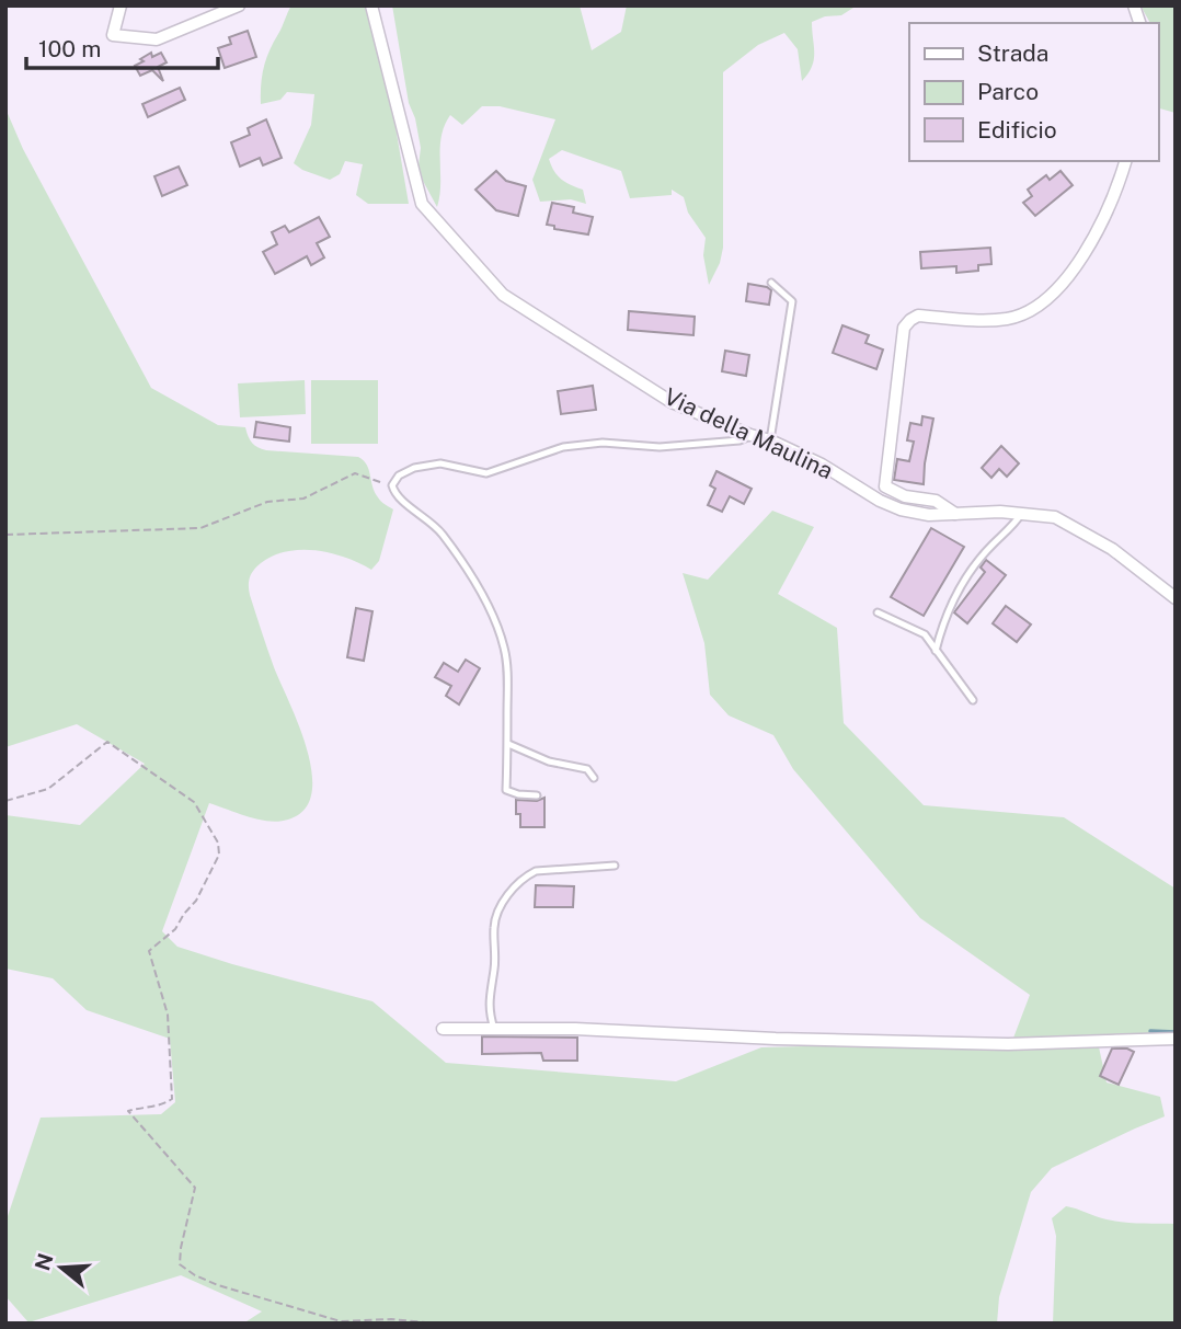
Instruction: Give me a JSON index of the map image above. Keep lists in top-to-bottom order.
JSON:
{
  "streets": {
    "street": ["Via della Maulina"]
  },
  "legend": ["Strada", "Parco", "Edificio"],
  "scale_bar": "100 m",
  "north": "left"
}
